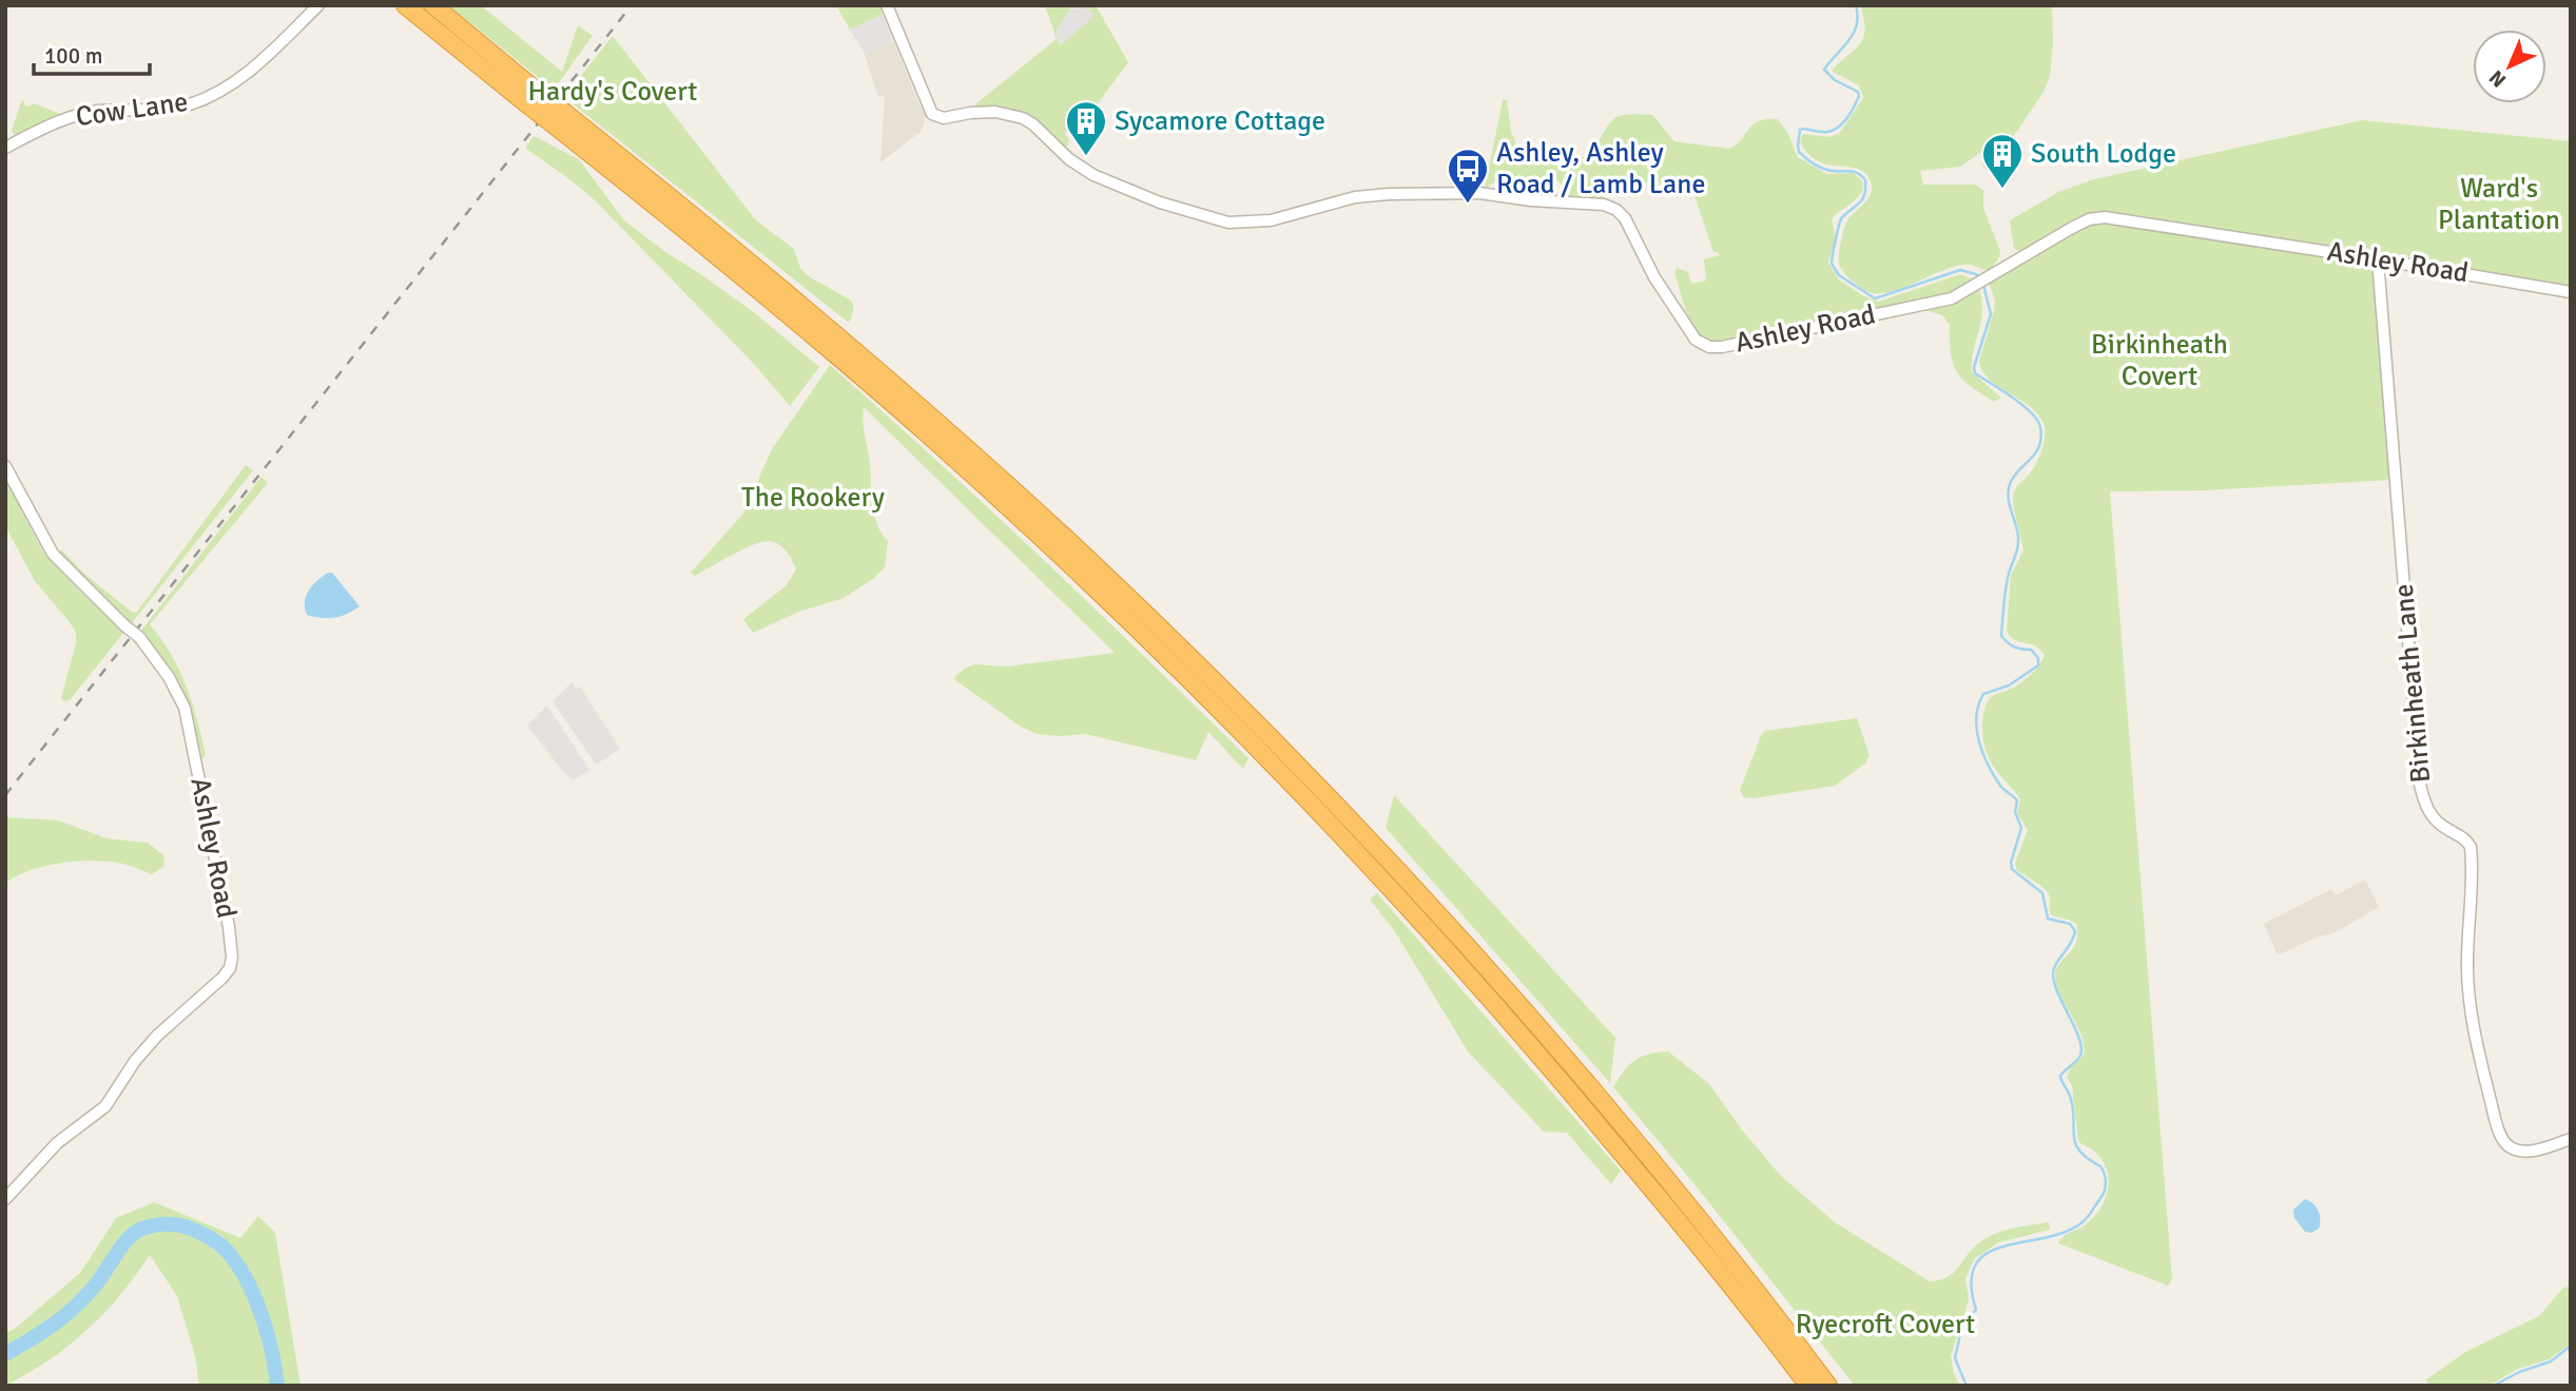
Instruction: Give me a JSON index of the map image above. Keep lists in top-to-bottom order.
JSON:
{
  "streets": {
    "street": ["Cow Lane", "Ashley Road", "Birkinheath Lane"]
  },
  "crossings": [
    ["Ashley Road", "Birkinheath Lane"]
  ],
  "parks": [
    "Hardy's Covert",
    "Ward's Plantation",
    "Birkinheath Covert",
    "The Rookery",
    "Ryecroft Covert"
  ],
  "places": {
    "building": ["Sycamore Cottage", "South Lodge"],
    "bus stop": ["Ashley, Ashley Road / Lamb Lane"]
  },
  "scale_bar": "100 m",
  "north": "bottom left"
}
